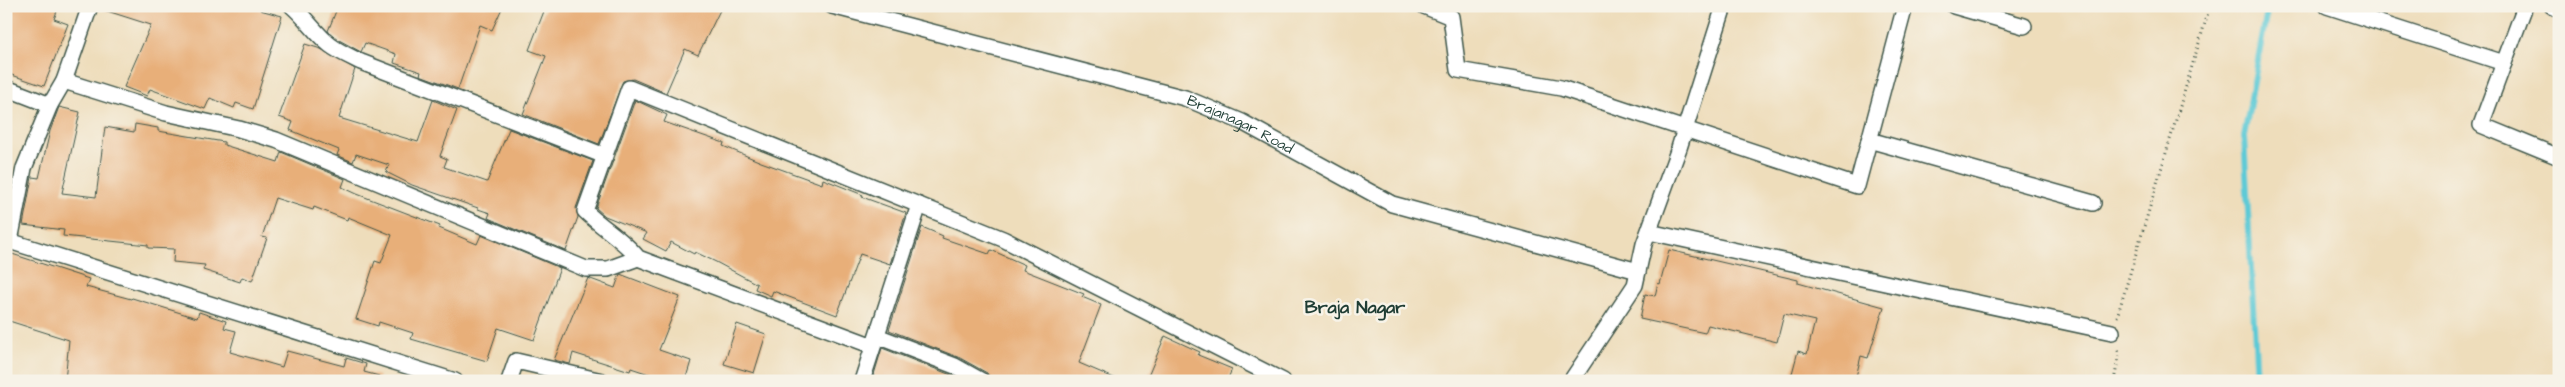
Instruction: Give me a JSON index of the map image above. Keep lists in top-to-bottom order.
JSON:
{
  "streets": {
    "street": ["Brajanagar Road"]
  },
  "districts": ["Braja Nagar"]
}
